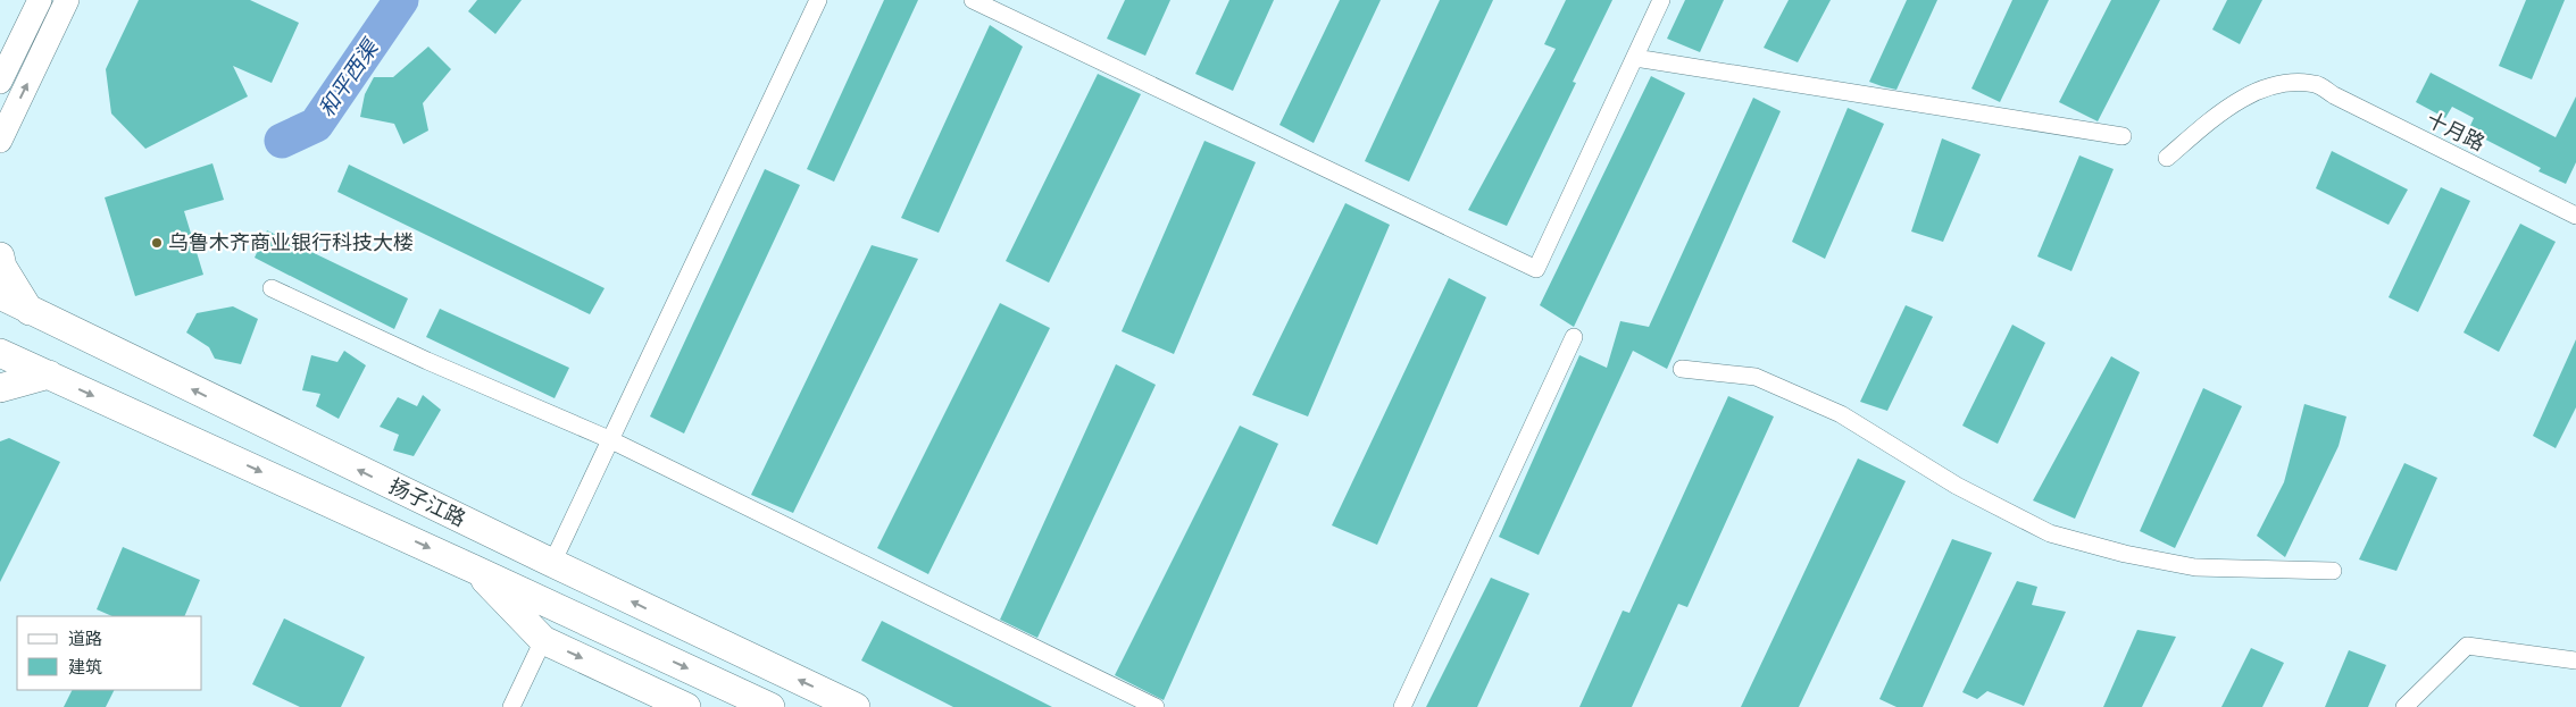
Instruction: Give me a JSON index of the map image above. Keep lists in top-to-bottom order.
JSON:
{
  "streets": {
    "main road": ["扬子江路"],
    "street": ["十月路"]
  },
  "water": ["和平西渠"],
  "places": ["乌鲁木齐商业银行科技大楼"],
  "legend": ["道路", "建筑"]
}
